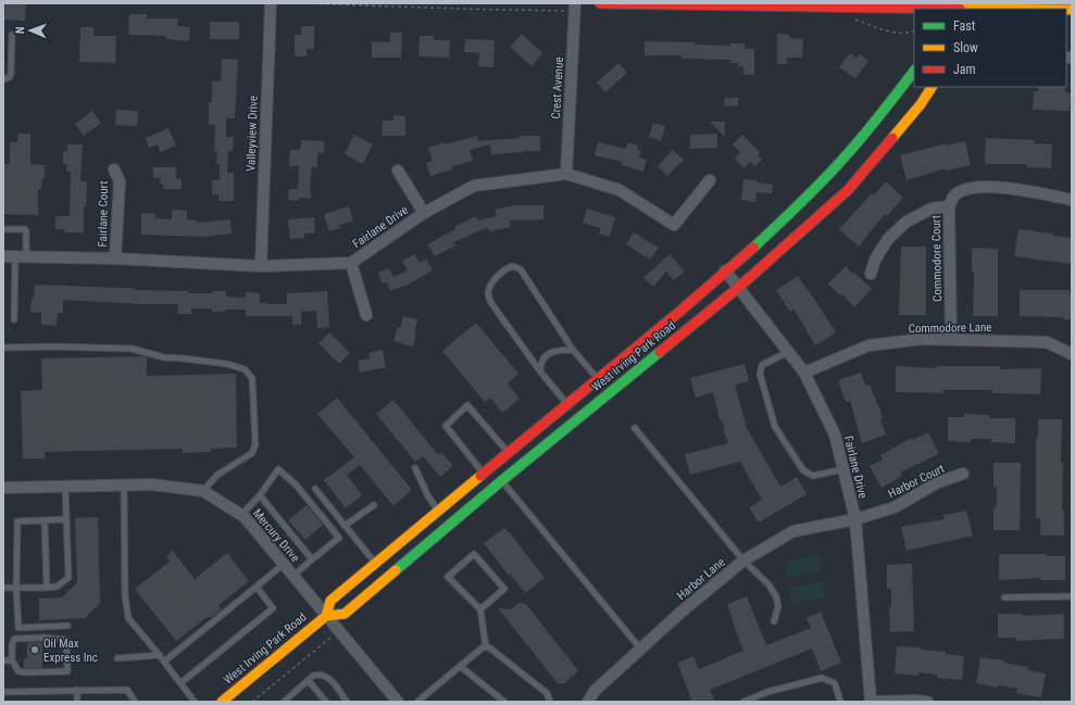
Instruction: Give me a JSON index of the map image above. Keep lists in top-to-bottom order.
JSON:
{
  "streets": {
    "main road": ["West Irving Park Road"],
    "street": [
      "Crest Avenue",
      "Valleyview Drive",
      "Fairlane Court",
      "Fairlane Drive",
      "Commodore Court",
      "Commodore Lane",
      "Harbor Court",
      "Mercury Drive",
      "Harbor Lane"
    ]
  },
  "crossings": [
    ["Crest Avenue", "Fairlane Drive"],
    ["Valleyview Drive", "Fairlane Drive"],
    ["Fairlane Court", "Fairlane Drive"],
    ["Fairlane Drive", "Commodore Lane"],
    ["Fairlane Drive", "West Irving Park Road"],
    ["Fairlane Drive", "Harbor Court"],
    ["Fairlane Drive", "Harbor Lane"],
    ["Commodore Court", "Commodore Lane"],
    ["West Irving Park Road", "Mercury Drive"],
    ["Harbor Court", "Harbor Lane"]
  ],
  "places": ["Oil Max Express Inc"],
  "legend": ["Fast", "Slow", "Jam"],
  "north": "left"
}
